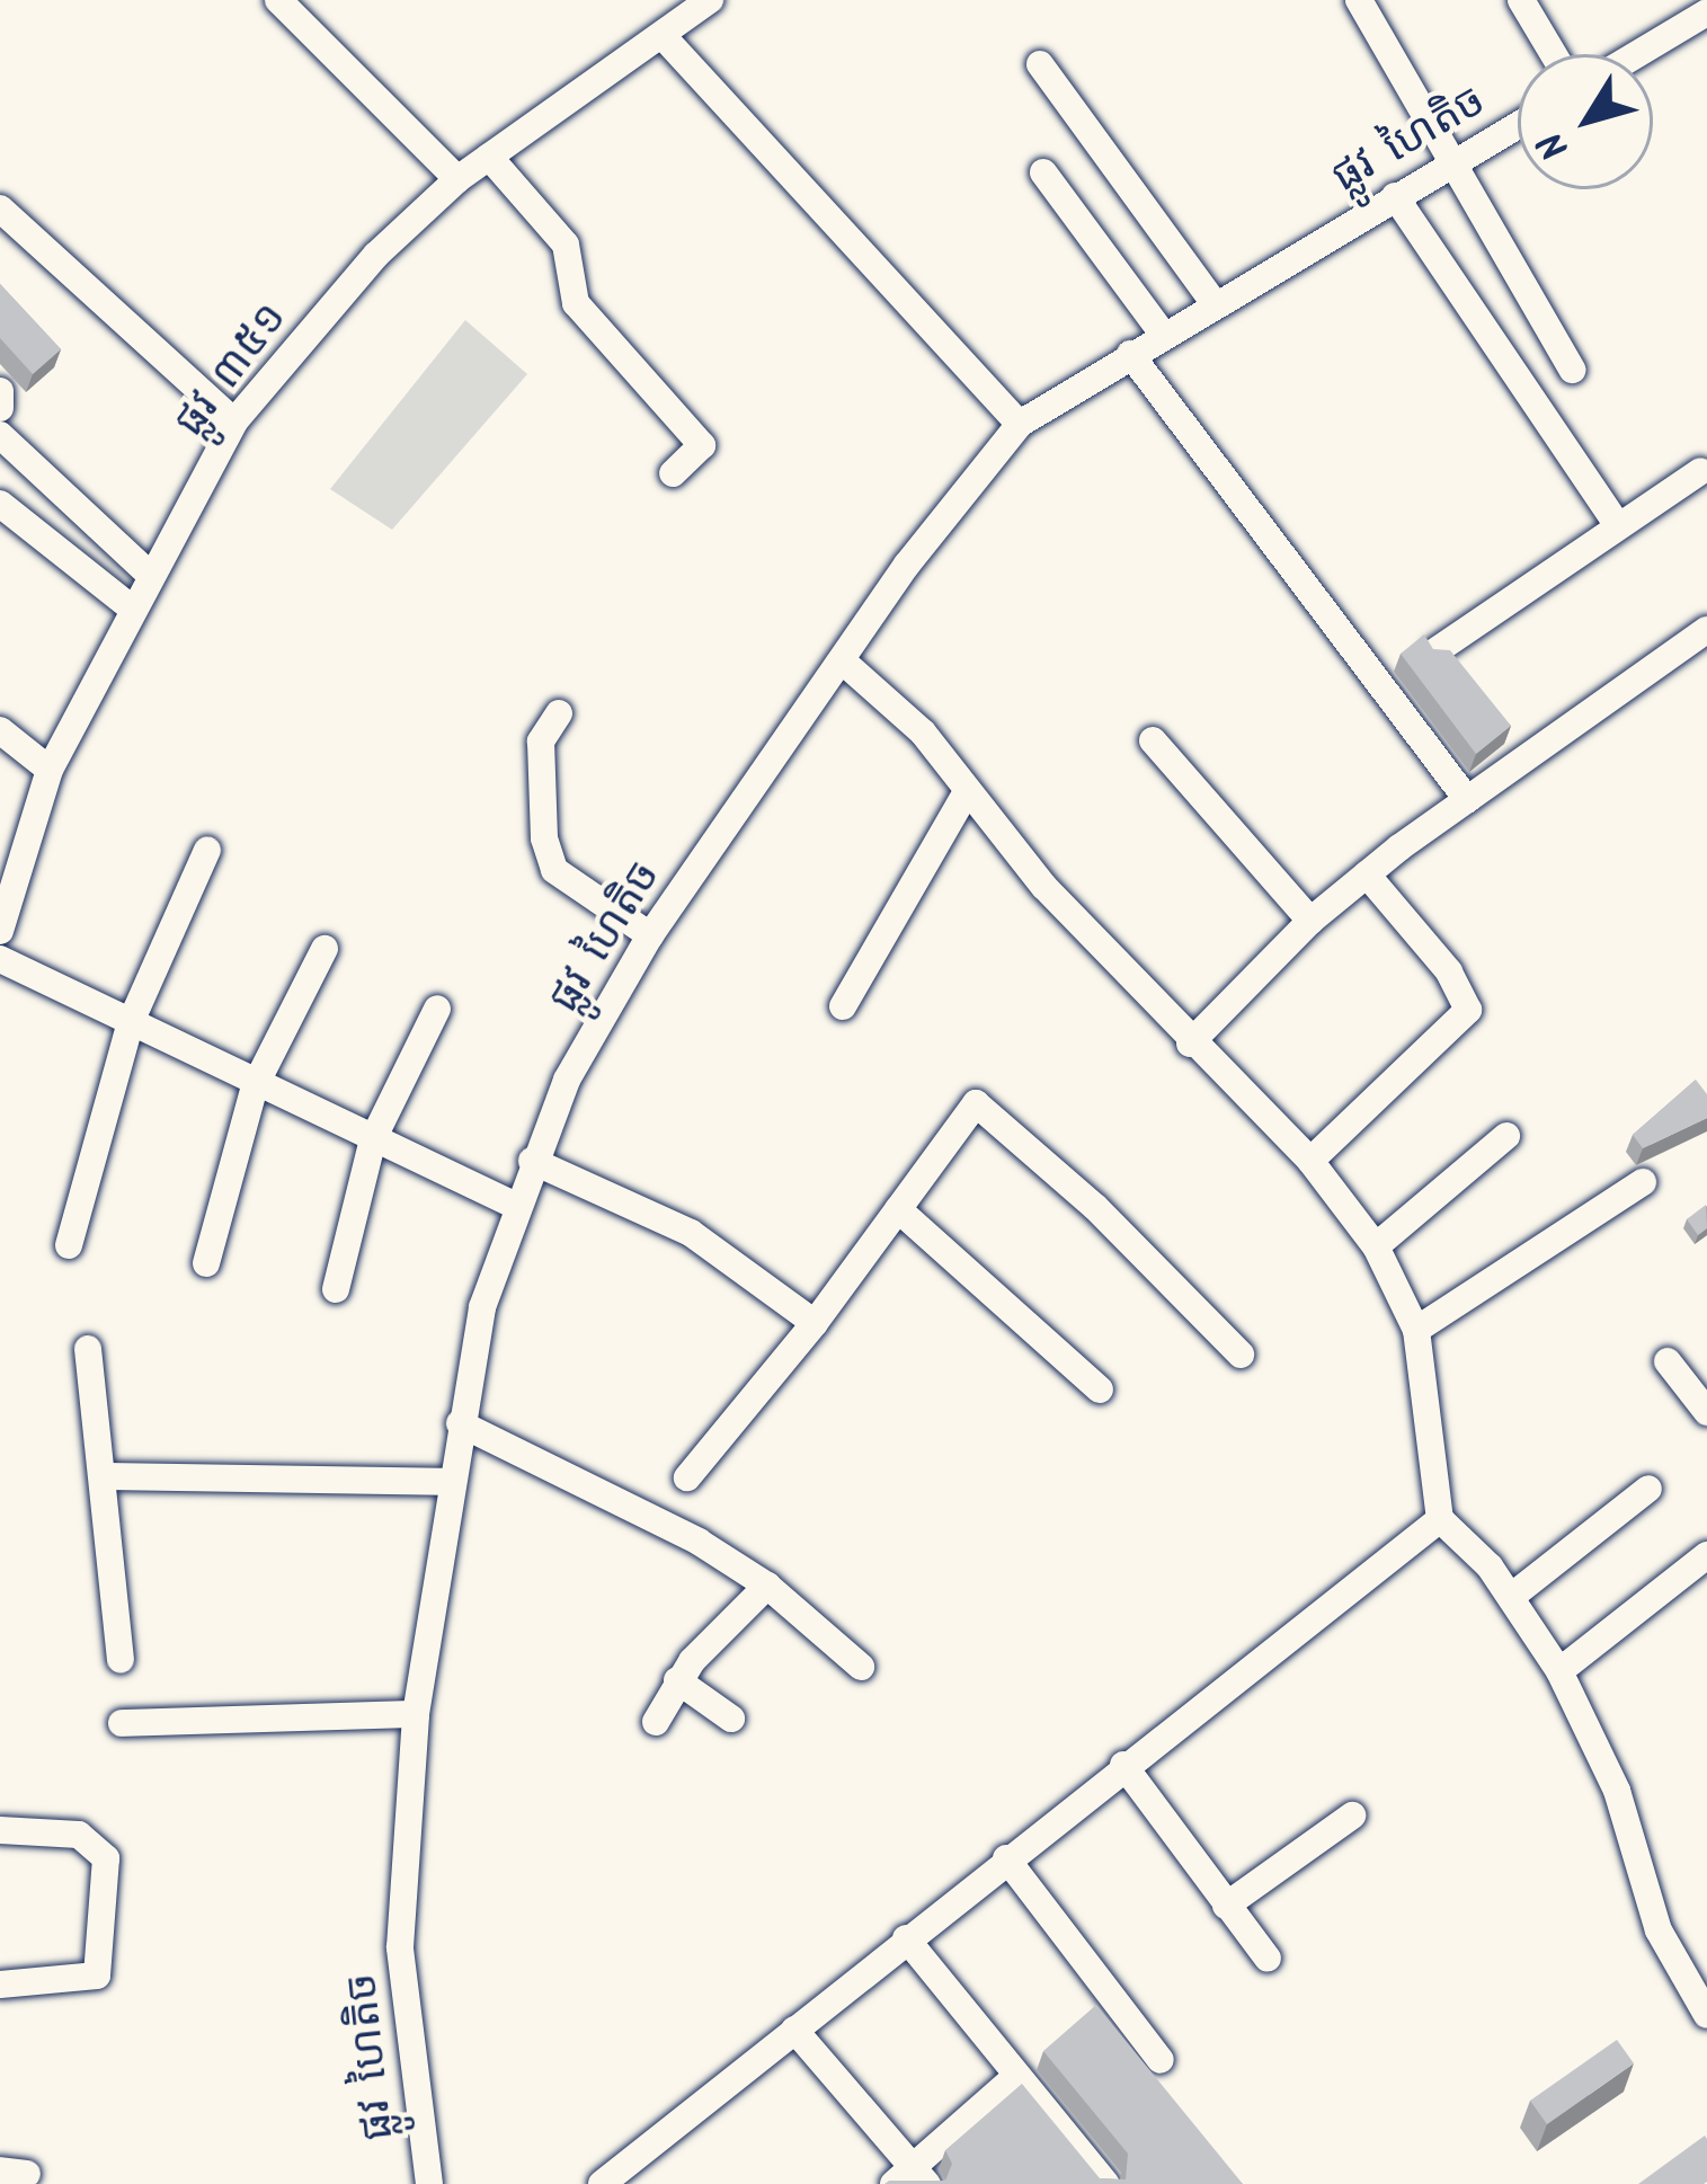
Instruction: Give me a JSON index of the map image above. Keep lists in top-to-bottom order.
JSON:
{
  "streets": {
    "street": ["ផ្លូវ ហៃតិច", "ផ្លូវ ៣៥១"]
  },
  "north": "bottom left"
}
